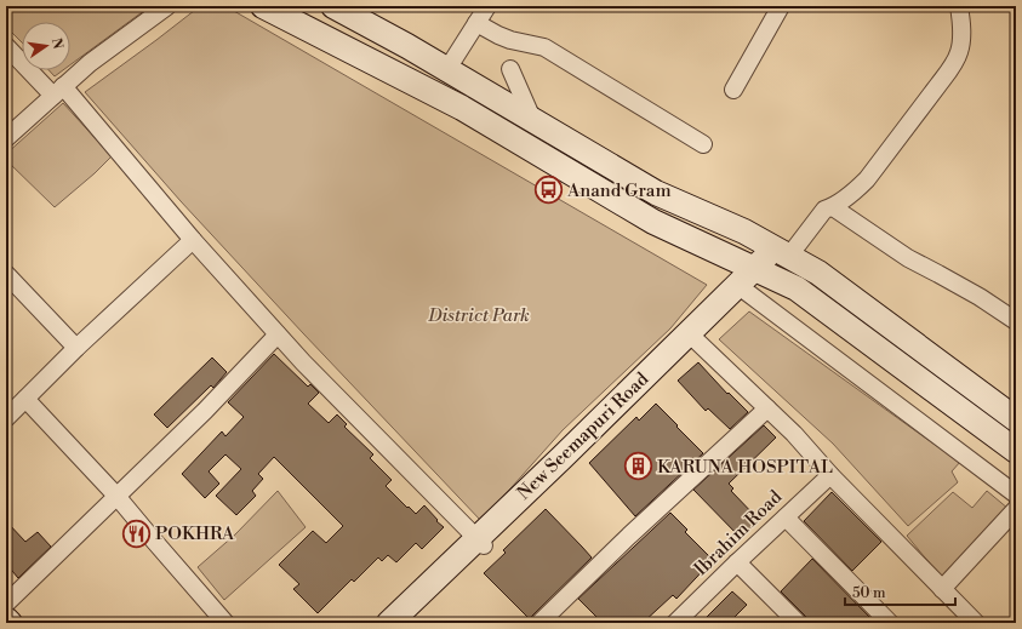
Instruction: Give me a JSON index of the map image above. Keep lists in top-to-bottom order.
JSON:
{
  "streets": {
    "main road": ["New Seemapuri Road"],
    "street": ["Ibrahim Road"]
  },
  "parks": ["District Park"],
  "places": {
    "bus stop": ["Anand Gram"],
    "building": ["KARUNA HOSPITAL"],
    "restaurant": ["POKHRA"]
  },
  "scale_bar": "50 m",
  "north": "right"
}
